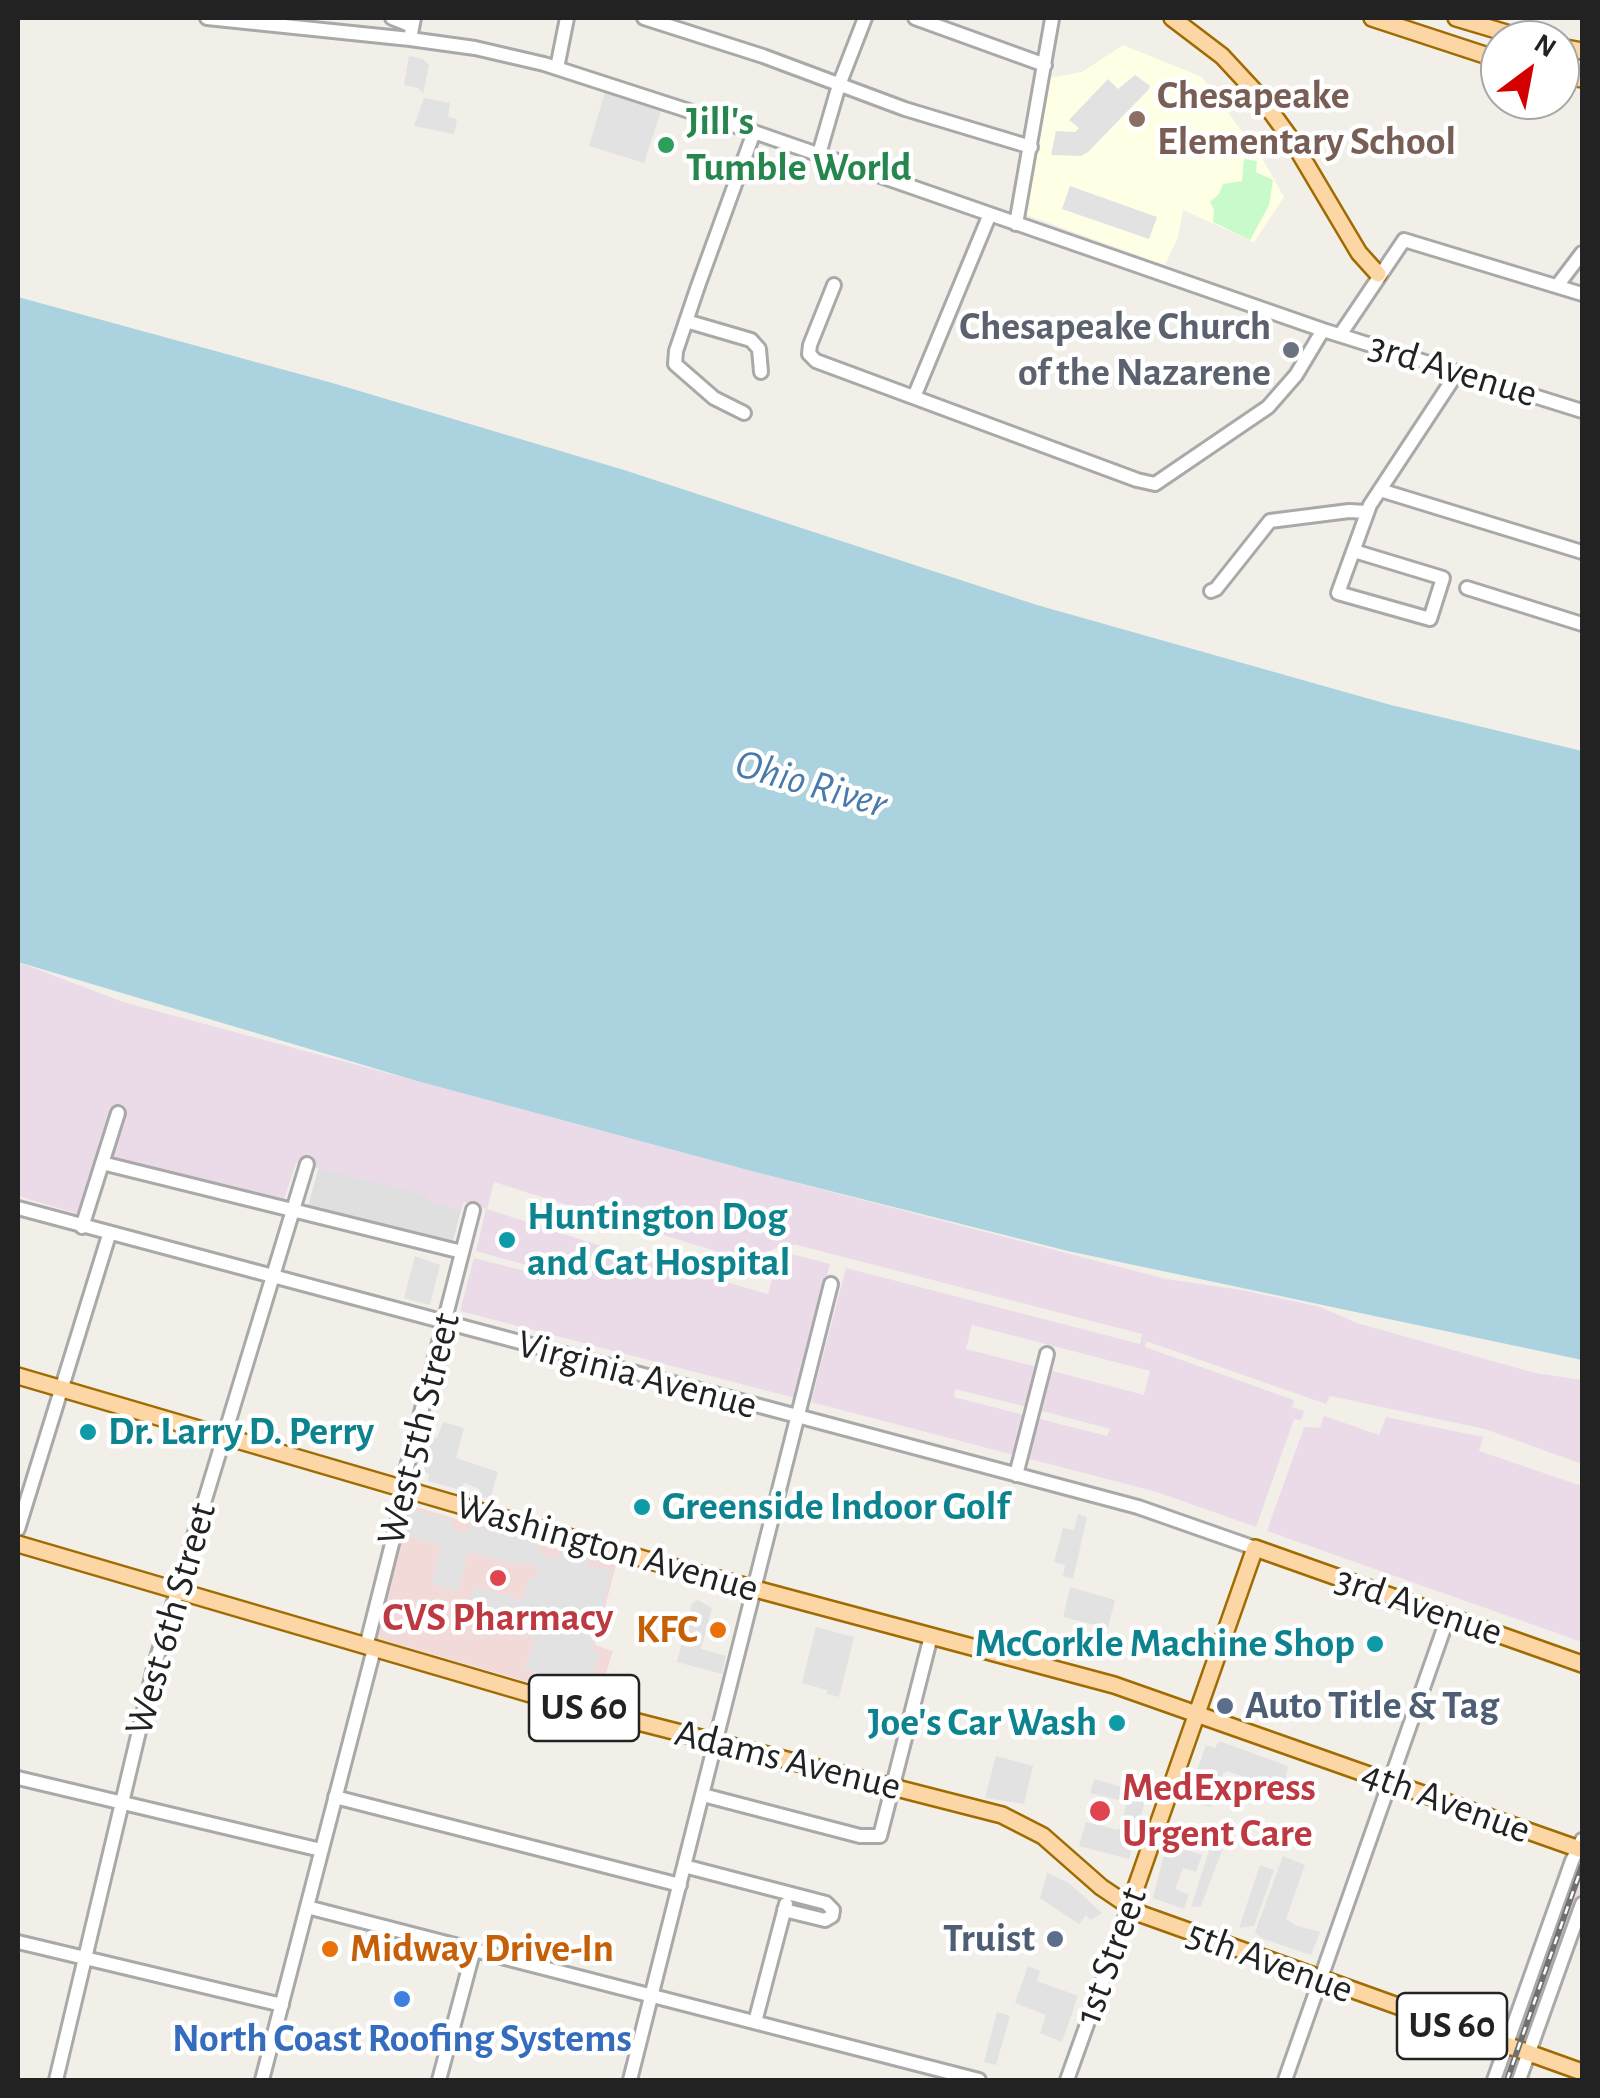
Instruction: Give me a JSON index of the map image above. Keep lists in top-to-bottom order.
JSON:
{
  "streets": {
    "main road": [
      "3rd Avenue",
      "Washington Avenue",
      "US 60",
      "Adams Avenue",
      "4th Avenue",
      "1st Street",
      "5th Avenue"
    ],
    "street": ["Virginia Avenue", "West 5th Street", "West 6th Street"]
  },
  "crossings": [
    ["3rd Avenue", "Virginia Avenue"],
    ["3rd Avenue", "1st Street"],
    ["Virginia Avenue", "West 5th Street"],
    ["Virginia Avenue", "West 6th Street"],
    ["Virginia Avenue", "1st Street"],
    ["West 5th Street", "Washington Avenue"],
    ["West 5th Street", "Adams Avenue"],
    ["Washington Avenue", "West 6th Street"],
    ["Washington Avenue", "4th Avenue"],
    ["Washington Avenue", "1st Street"],
    ["West 6th Street", "Adams Avenue"],
    ["Adams Avenue", "1st Street"],
    ["Adams Avenue", "5th Avenue"],
    ["4th Avenue", "1st Street"],
    ["1st Street", "5th Avenue"]
  ],
  "water": ["Ohio River"],
  "places": [
    "Chesapeake Elementary School",
    "Jill's Tumble World",
    "Chesapeake Church of the Nazarene",
    "Huntington Dog and Cat Hospital",
    "Dr. Larry D. Perry",
    "Greenside Indoor Golf",
    "CVS Pharmacy",
    "KFC",
    "McCorkle Machine Shop",
    "Auto Title & Tag",
    "Joe's Car Wash",
    "MedExpress Urgent Care",
    "Truist",
    "Midway Drive-In",
    "North Coast Roofing Systems"
  ],
  "north": "top right"
}
